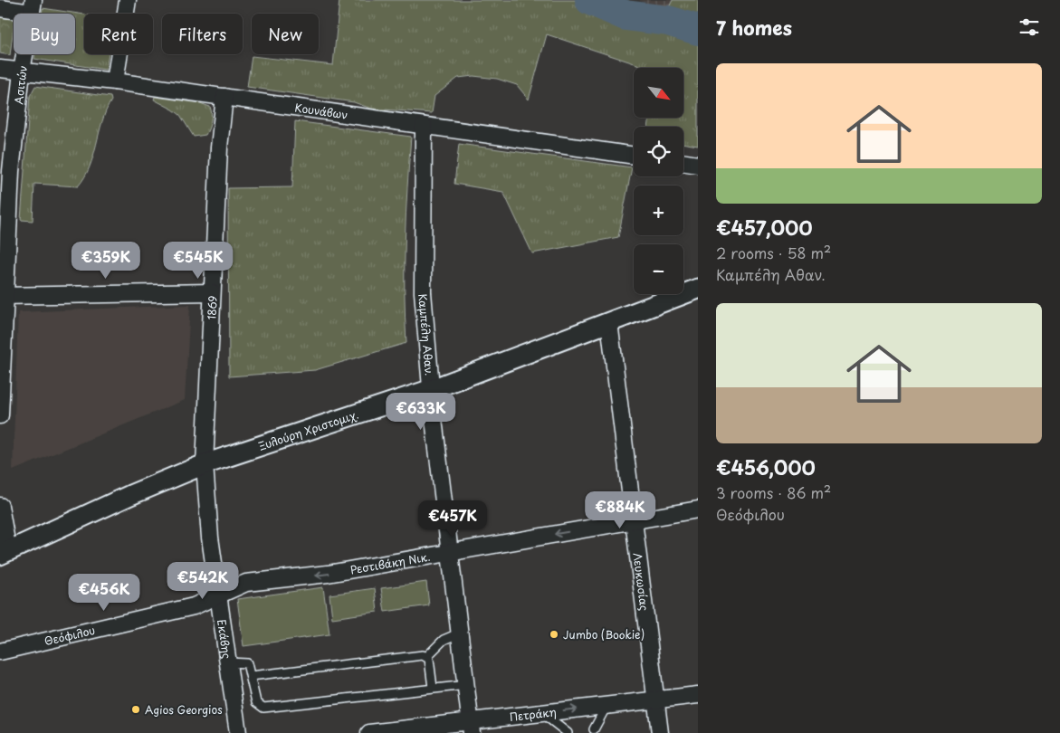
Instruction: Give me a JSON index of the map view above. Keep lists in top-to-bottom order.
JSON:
{
  "streets": {
    "street": [
      "Ασιτών",
      "Κουνάβων",
      "1869",
      "Καμπέλη Αθαν.",
      "Ξυλούρη Χριστομιχ.",
      "Ρεστιβάκη Νικ.",
      "Λευκωσίας",
      "Θεόφιλου",
      "Εκάβης",
      "Πετράκη"
    ]
  },
  "crossings": [
    ["Ασιτών", "Κουνάβων"],
    ["Κουνάβων", "1869"],
    ["Κουνάβων", "Καμπέλη Αθαν."],
    ["1869", "Ξυλούρη Χριστομιχ."],
    ["1869", "Εκάβης"],
    ["Καμπέλη Αθαν.", "Ξυλούρη Χριστομιχ."],
    ["Καμπέλη Αθαν.", "Ρεστιβάκη Νικ."],
    ["Καμπέλη Αθαν.", "Πετράκη"],
    ["Ξυλούρη Χριστομιχ.", "Λευκωσίας"],
    ["Ξυλούρη Χριστομιχ.", "Εκάβης"],
    ["Ρεστιβάκη Νικ.", "Λευκωσίας"],
    ["Ρεστιβάκη Νικ.", "Θεόφιλου"],
    ["Ρεστιβάκη Νικ.", "Εκάβης"],
    ["Λευκωσίας", "Πετράκη"],
    ["Θεόφιλου", "Εκάβης"]
  ],
  "one_way": ["Ρεστιβάκη Νικ."],
  "places": ["Jumbo (Bookie)", "Agios Georgios"],
  "north": "bottom right",
  "page": {
    "heading": "7 homes",
    "chip": [
      "Buy",
      "Rent",
      "Filters",
      "New"
    ],
    "list": [
      {
        "name": "€457,000",
        "note": "2 rooms · 58 m² · Καμπέλη Αθαν."
      },
      {
        "name": "€456,000",
        "note": "3 rooms · 86 m² · Θεόφιλου"
      }
    ],
    "map_buttons": ["+", "−"],
    "price": [
      "€359K",
      "€545K",
      "€633K",
      "€884K",
      "€457K",
      "€542K",
      "€456K"
    ]
  }
}
